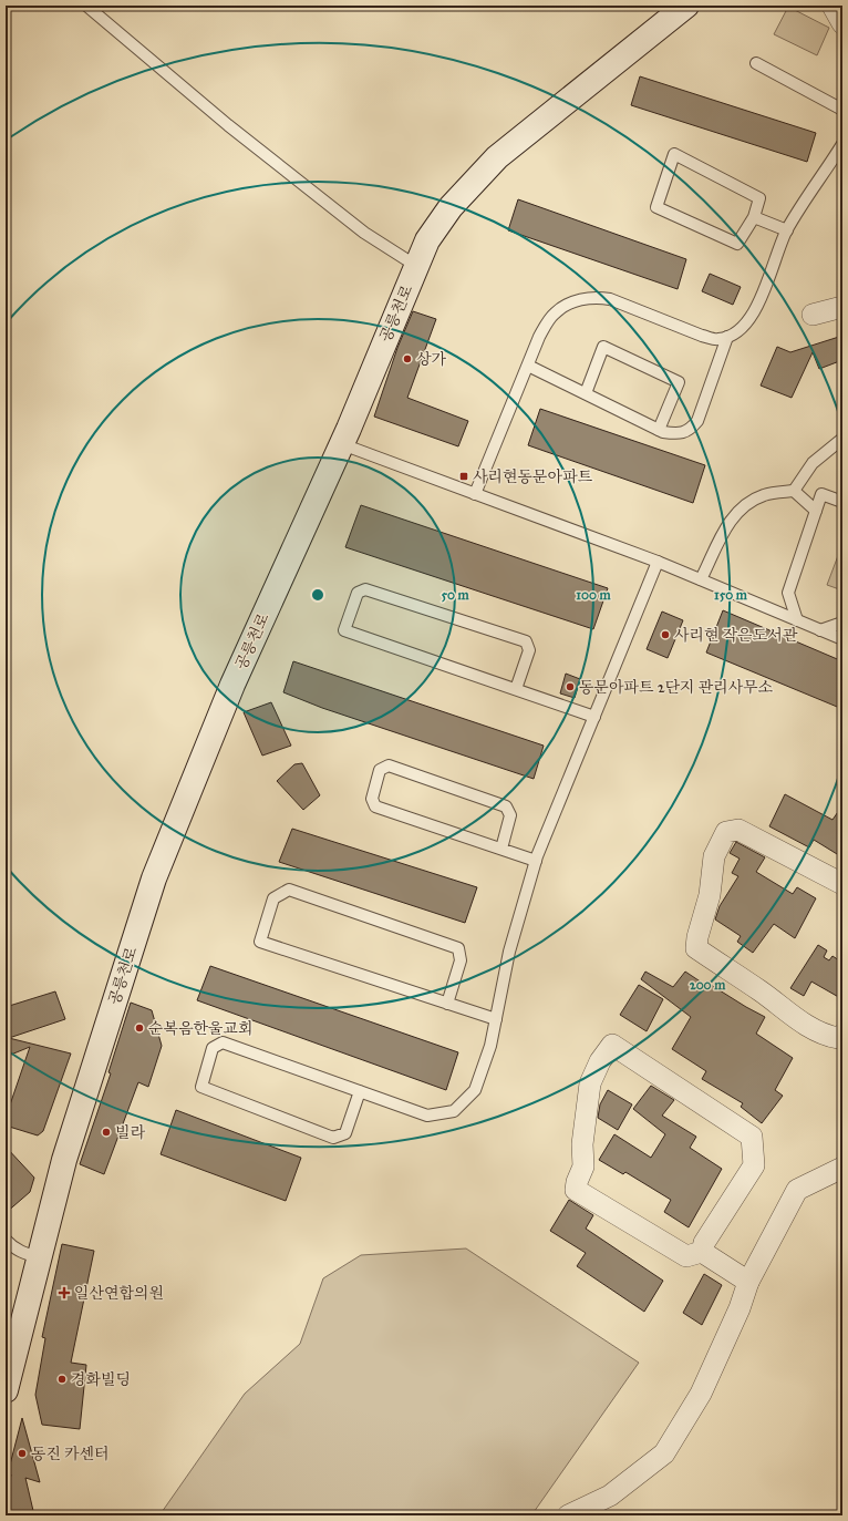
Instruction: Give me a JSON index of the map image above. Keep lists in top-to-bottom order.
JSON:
{
  "streets": {
    "street": ["공릉천로"]
  },
  "places": {
    "other": [
      "상가",
      "사리현 작은도서관",
      "동문아파트 2단지 관리사무소",
      "순복음한울교회",
      "빌라",
      "경화빌딩",
      "동진 카센터"
    ],
    "transit": ["사리현동문아파트"],
    "health": ["일산연합의원"]
  },
  "rings": [
    "50 m",
    "100 m",
    "150 m",
    "200 m"
  ]
}
